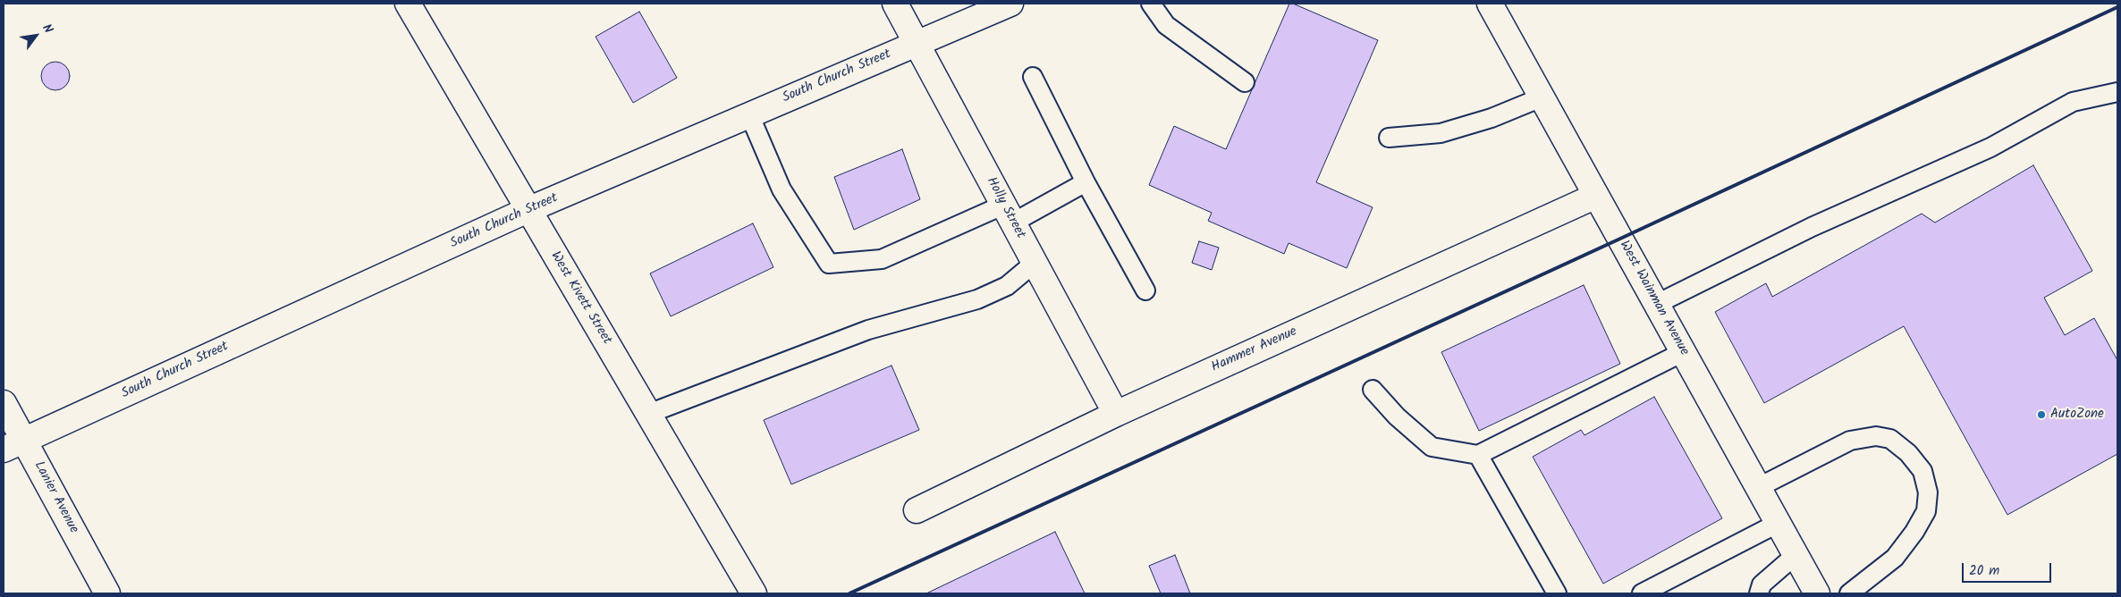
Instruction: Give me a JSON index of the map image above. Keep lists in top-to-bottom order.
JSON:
{
  "streets": {
    "street": [
      "South Church Street",
      "Holly Street",
      "West Kivett Street",
      "West Wainman Avenue",
      "Hammer Avenue",
      "Lanier Avenue"
    ]
  },
  "crossings": [
    ["South Church Street", "Holly Street"],
    ["South Church Street", "West Kivett Street"],
    ["South Church Street", "Lanier Avenue"],
    ["Holly Street", "Hammer Avenue"],
    ["West Wainman Avenue", "Hammer Avenue"]
  ],
  "places": ["AutoZone"],
  "scale_bar": "20 m",
  "north": "top right"
}
